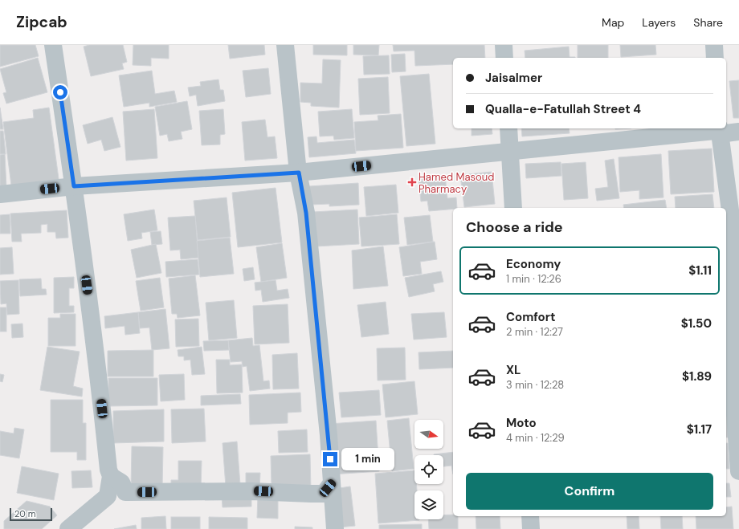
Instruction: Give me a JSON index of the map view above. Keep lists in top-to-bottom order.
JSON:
{
  "places": {
    "health": ["Hamed Masoud Pharmacy"]
  },
  "scale_bar": "20 m",
  "north": "right",
  "page": {
    "header": "Zipcab",
    "nav": ["Map", "Layers", "Share"],
    "banner": ["Jaisalmer", "Qualla-e-Fatullah Street 4"],
    "heading": "Choose a ride",
    "list": [
      {
        "name": "Economy",
        "note": "1 min · 12:26",
        "value": "$1.11"
      },
      {
        "name": "Comfort",
        "note": "2 min · 12:27",
        "value": "$1.50"
      },
      {
        "name": "XL",
        "note": "3 min · 12:28",
        "value": "$1.89"
      },
      {
        "name": "Moto",
        "note": "4 min · 12:29",
        "value": "$1.17"
      }
    ],
    "bubble": "1 min",
    "buttons": "Confirm",
    "scale": "20 m"
  }
}
